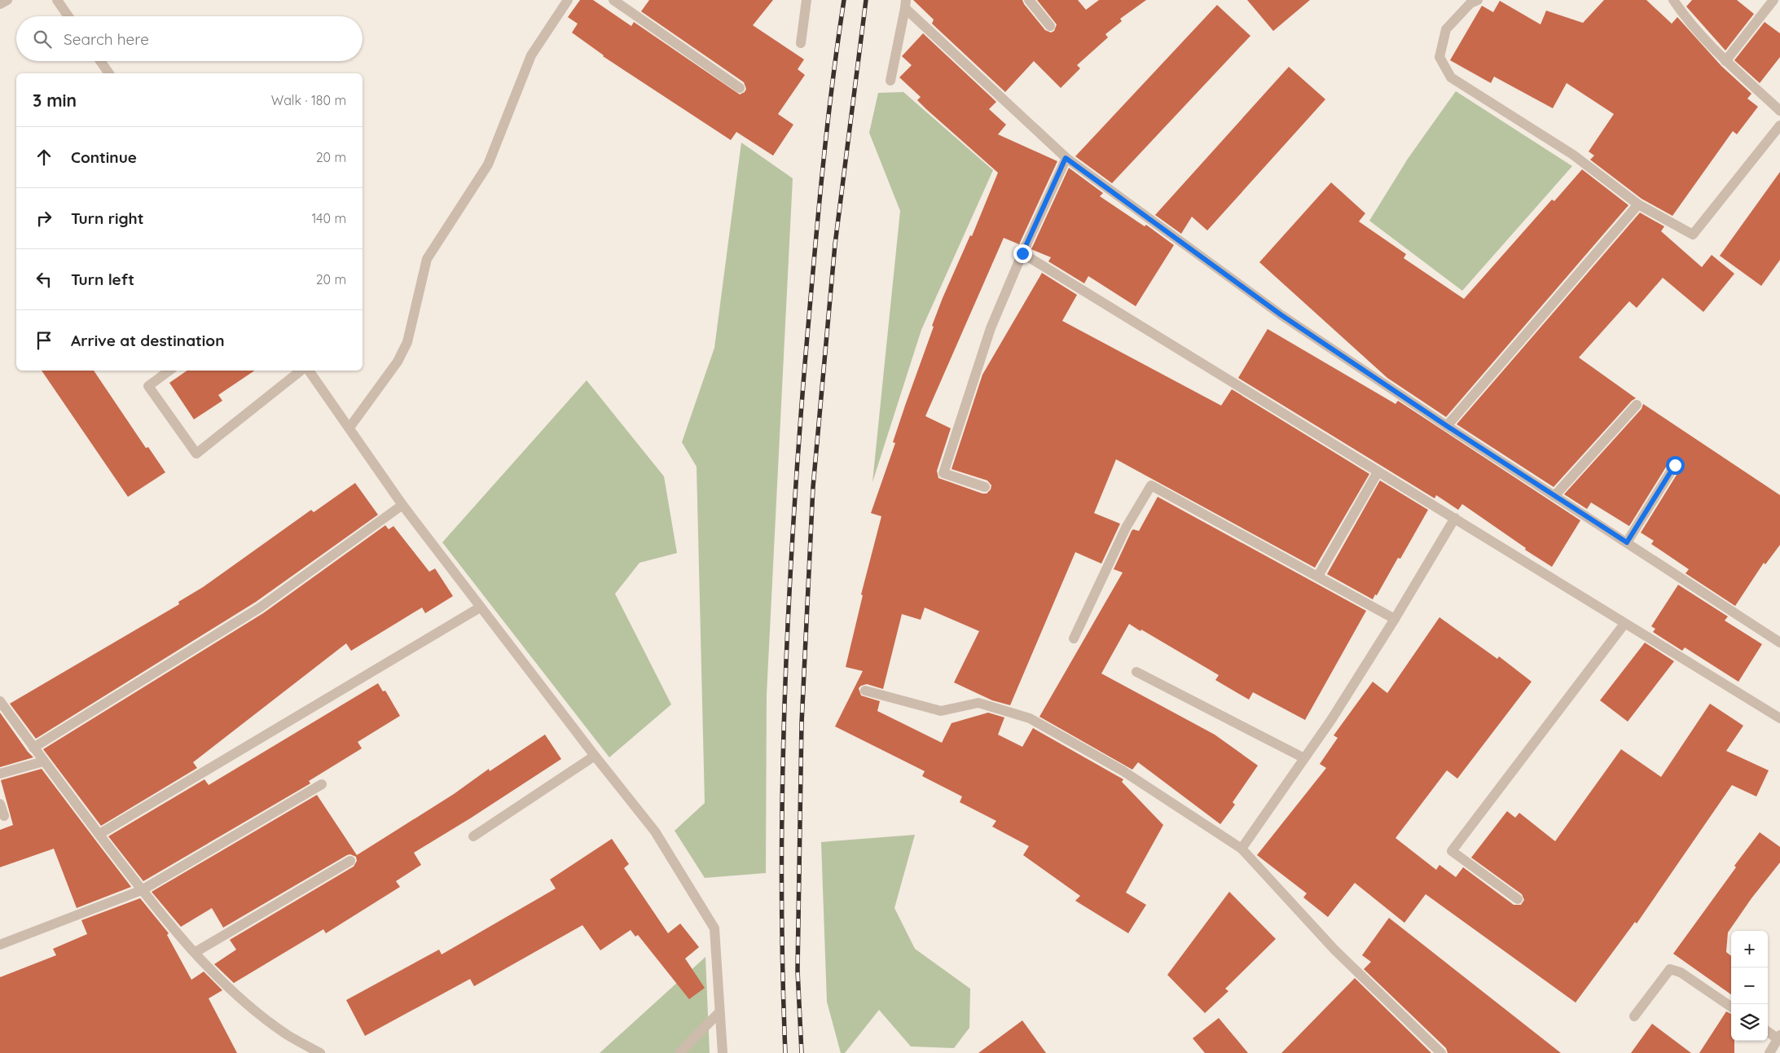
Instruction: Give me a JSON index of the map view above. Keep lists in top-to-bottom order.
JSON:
{
  "page": {
    "search": "Search here",
    "heading": ["3 min", "Walk · 180 m"],
    "list": [
      ["Continue", "20 m"],
      ["Turn right", "140 m"],
      ["Turn left", "20 m"],
      "Arrive at destination"
    ],
    "map_buttons": ["+", "−"]
  }
}
